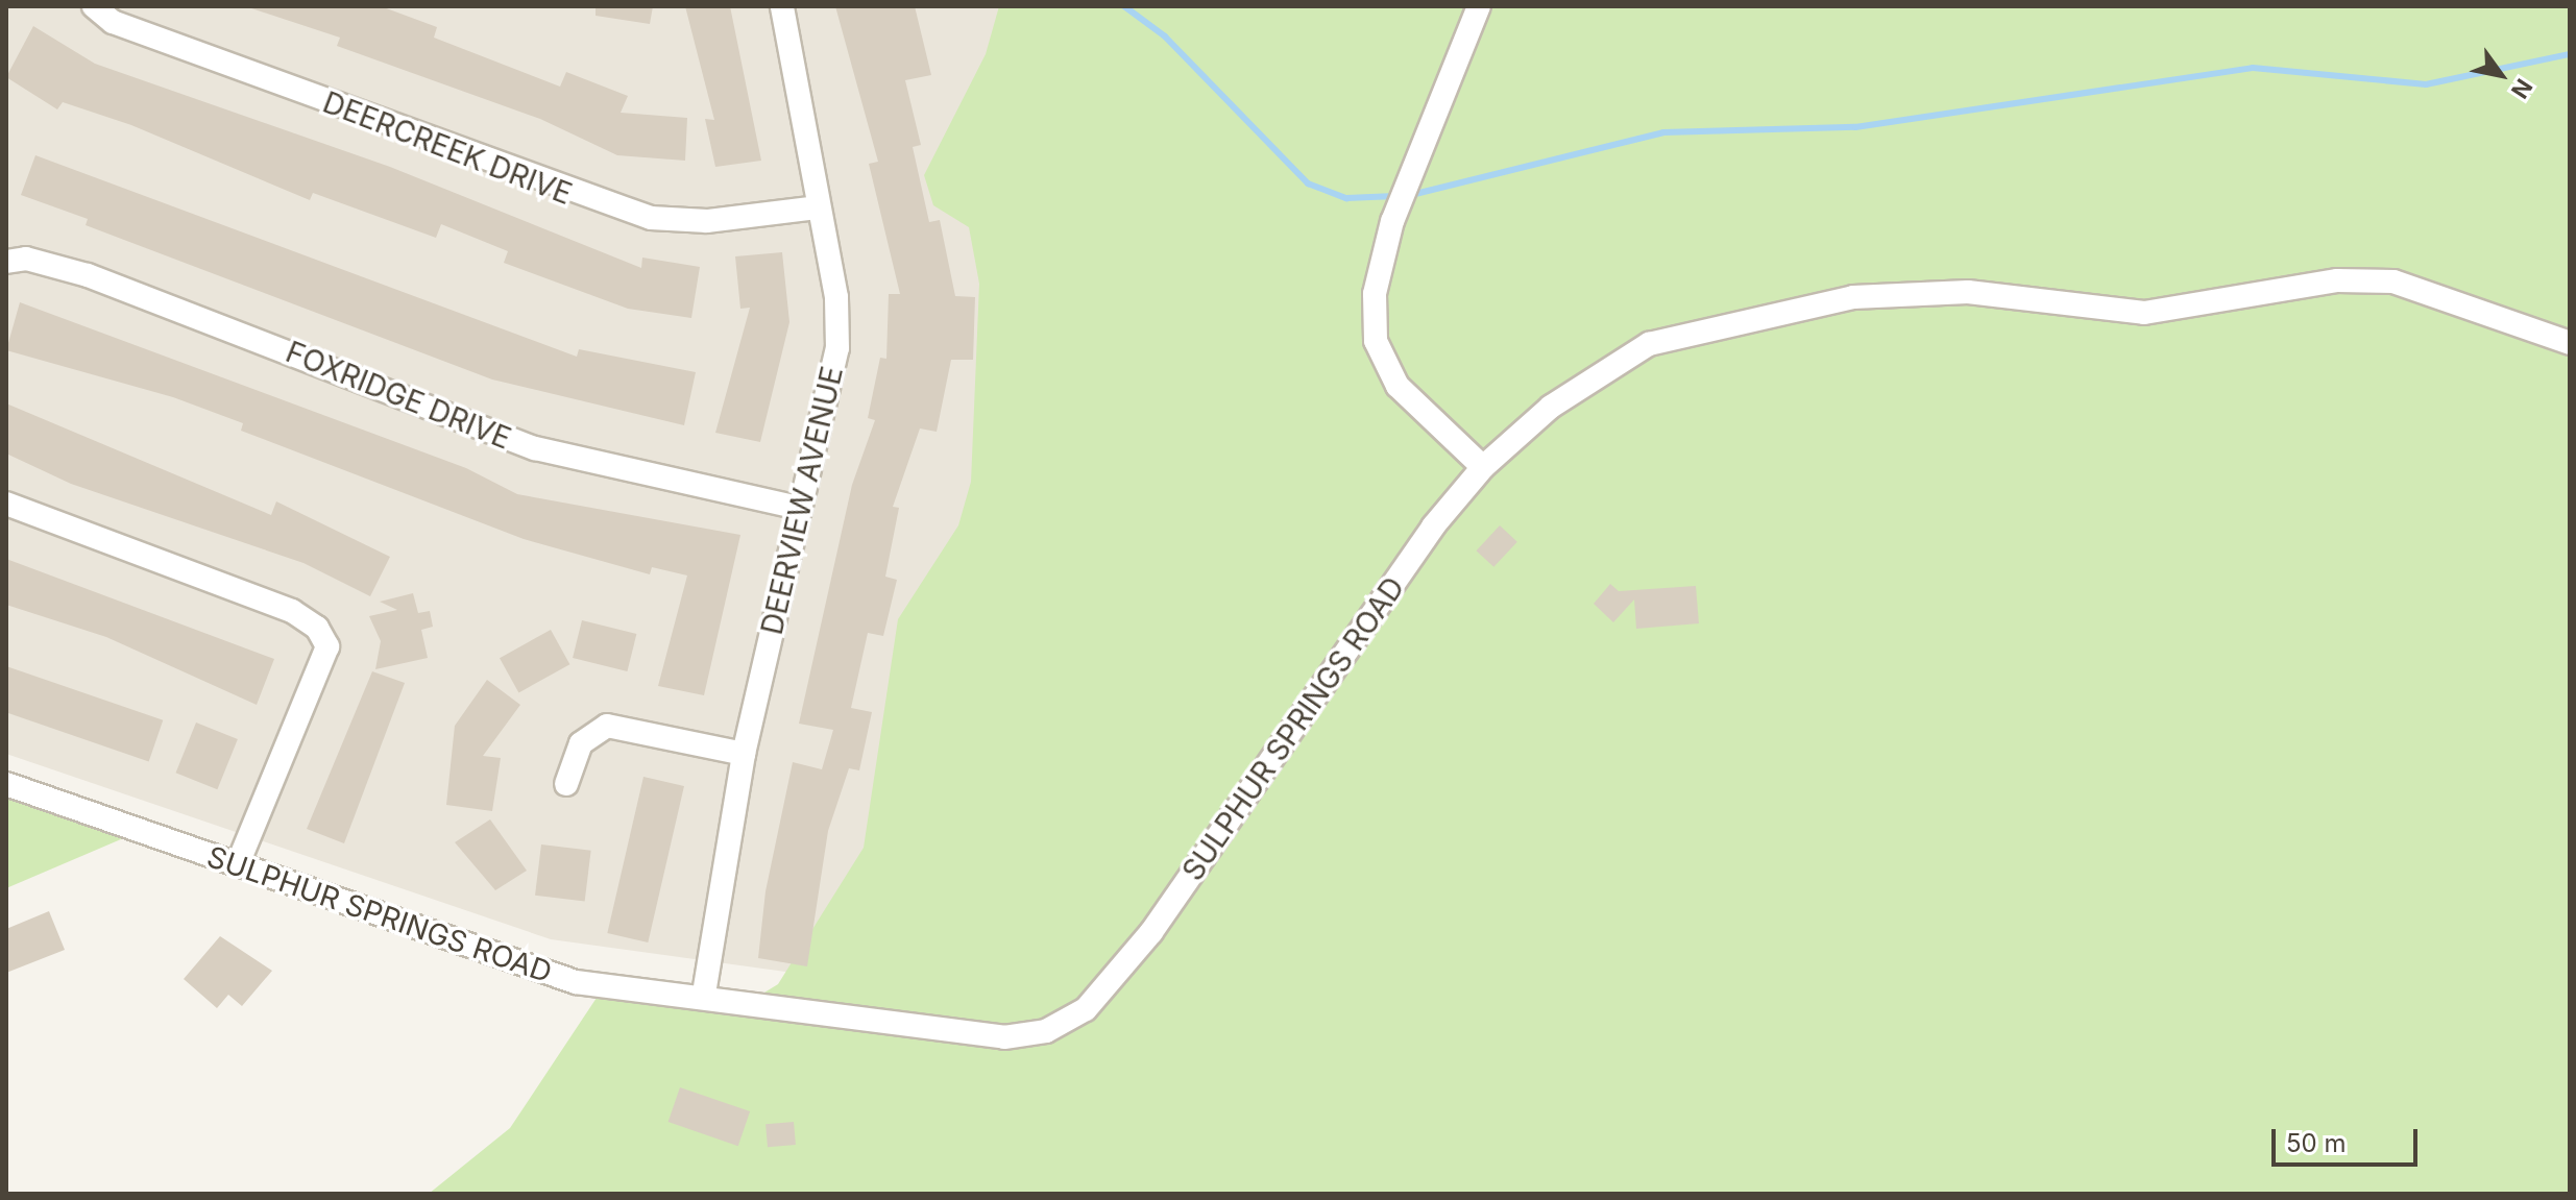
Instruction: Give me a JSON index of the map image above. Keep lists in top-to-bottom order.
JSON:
{
  "streets": {
    "street": [
      "DEERCREEK DRIVE",
      "FOXRIDGE DRIVE",
      "DEERVIEW AVENUE",
      "SULPHUR SPRINGS ROAD"
    ]
  },
  "crossings": [
    ["DEERCREEK DRIVE", "DEERVIEW AVENUE"],
    ["FOXRIDGE DRIVE", "DEERVIEW AVENUE"],
    ["DEERVIEW AVENUE", "SULPHUR SPRINGS ROAD"]
  ],
  "scale_bar": "50 m",
  "north": "bottom right"
}
